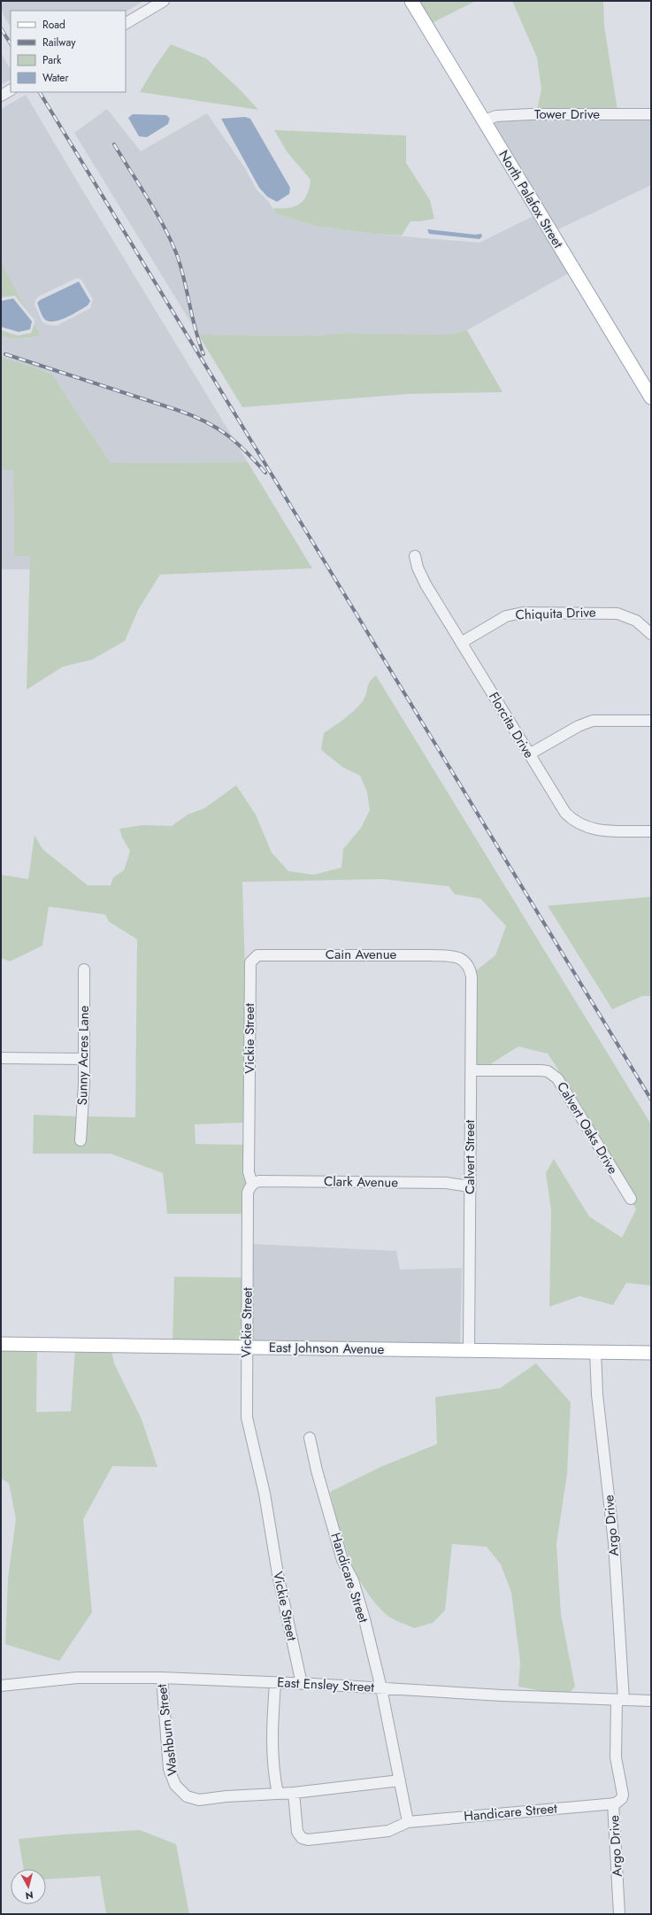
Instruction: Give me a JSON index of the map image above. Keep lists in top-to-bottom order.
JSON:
{
  "streets": {
    "main road": ["North Palafox Street", "East Johnson Avenue"],
    "street": [
      "Tower Drive",
      "Chiquita Drive",
      "Florcita Drive",
      "Cain Avenue",
      "Vickie Street",
      "Sunny Acres Lane",
      "Calvert Oaks Drive",
      "Calvert Street",
      "Clark Avenue",
      "Argo Drive",
      "Handicare Street",
      "East Ensley Street",
      "Washburn Street"
    ]
  },
  "crossings": [
    ["Tower Drive", "North Palafox Street"],
    ["Chiquita Drive", "Florcita Drive"],
    ["Cain Avenue", "Vickie Street"],
    ["Cain Avenue", "Calvert Street"],
    ["Vickie Street", "Clark Avenue"],
    ["Vickie Street", "East Johnson Avenue"],
    ["Vickie Street", "East Ensley Street"],
    ["Calvert Oaks Drive", "Calvert Street"],
    ["Calvert Street", "Clark Avenue"],
    ["Calvert Street", "East Johnson Avenue"],
    ["East Johnson Avenue", "Argo Drive"],
    ["Argo Drive", "Handicare Street"],
    ["Argo Drive", "East Ensley Street"],
    ["Handicare Street", "East Ensley Street"],
    ["Handicare Street", "Washburn Street"],
    ["East Ensley Street", "Washburn Street"]
  ],
  "legend": [
    "Road",
    "Railway",
    "Park",
    "Water"
  ],
  "north": "bottom"
}
